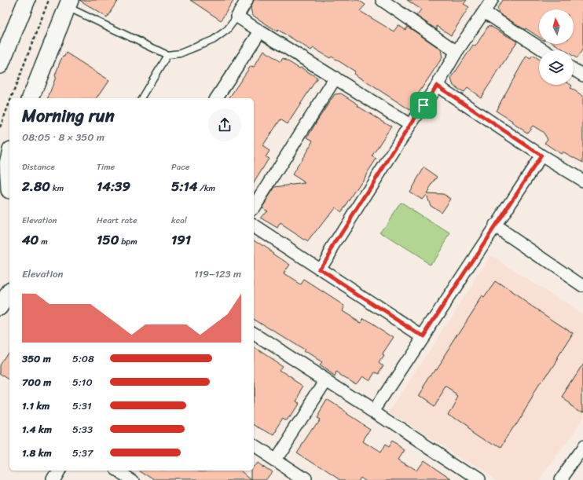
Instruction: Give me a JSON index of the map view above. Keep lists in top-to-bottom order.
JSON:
{
  "north": "top",
  "page": {
    "heading": ["Morning run", "08:05 · 8 × 350 m"],
    "stats": [
      ["Distance", "2.80 km"],
      ["Time", "14:39"],
      ["Pace", "5:14 /km"],
      ["Elevation", "40 m"],
      ["Heart rate", "150 bpm"],
      ["kcal", "191"]
    ],
    "chart": ["Elevation", "119–123 m"],
    "list": [
      {
        "name": "350 m",
        "note": "5:08"
      },
      {
        "name": "700 m",
        "note": "5:10"
      },
      {
        "name": "1.1 km",
        "note": "5:31"
      },
      {
        "name": "1.4 km",
        "note": "5:33"
      },
      {
        "name": "1.8 km",
        "note": "5:37"
      }
    ]
  }
}
